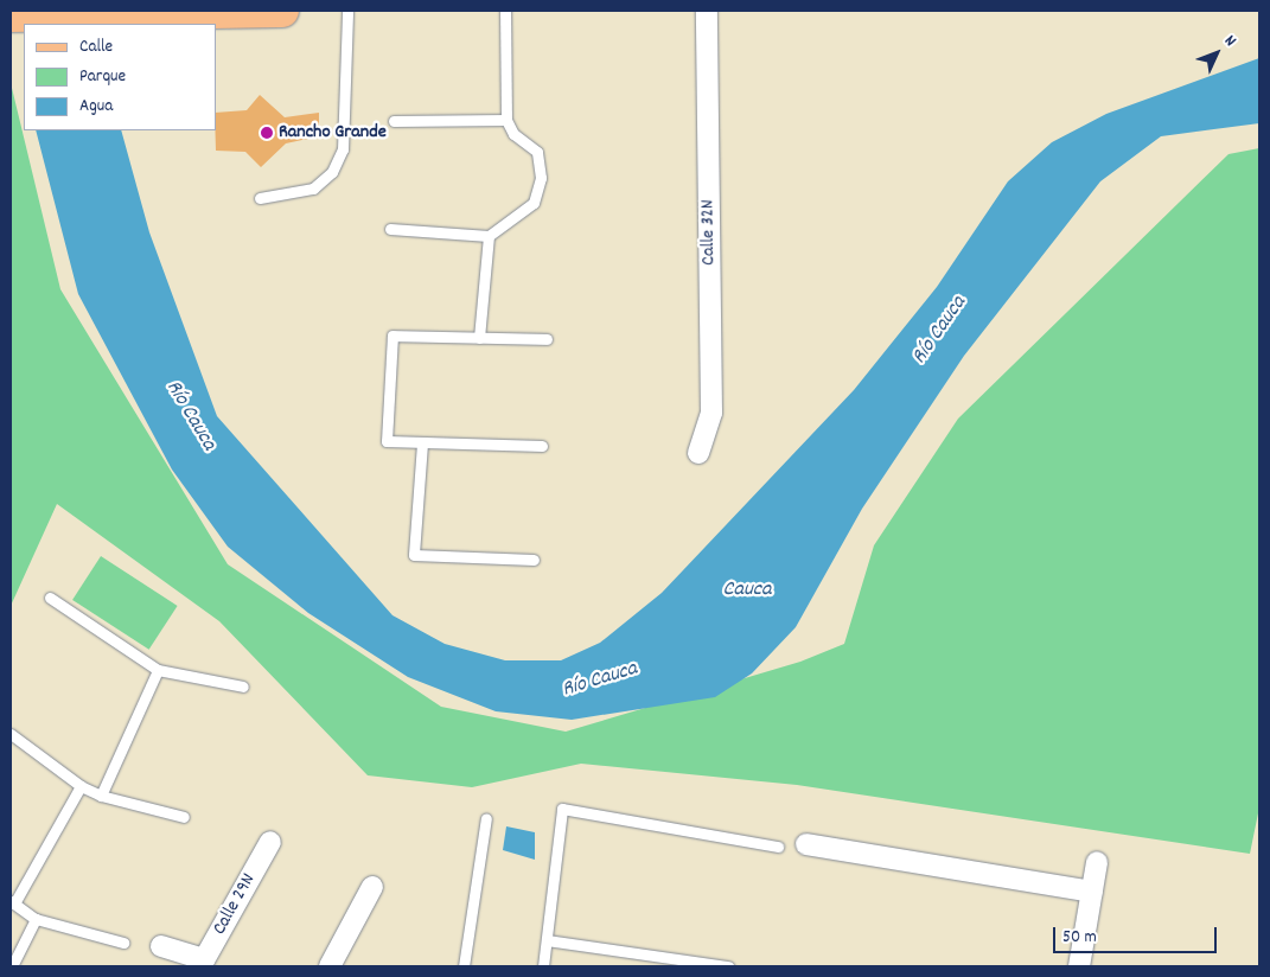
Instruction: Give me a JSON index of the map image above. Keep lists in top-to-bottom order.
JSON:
{
  "streets": {
    "street": ["Calle 32N", "Calle 29N"]
  },
  "water": ["Río Cauca", "Cauca"],
  "places": ["Rancho Grande"],
  "legend": ["Calle", "Parque", "Agua"],
  "scale_bar": "50 m",
  "north": "top right"
}
